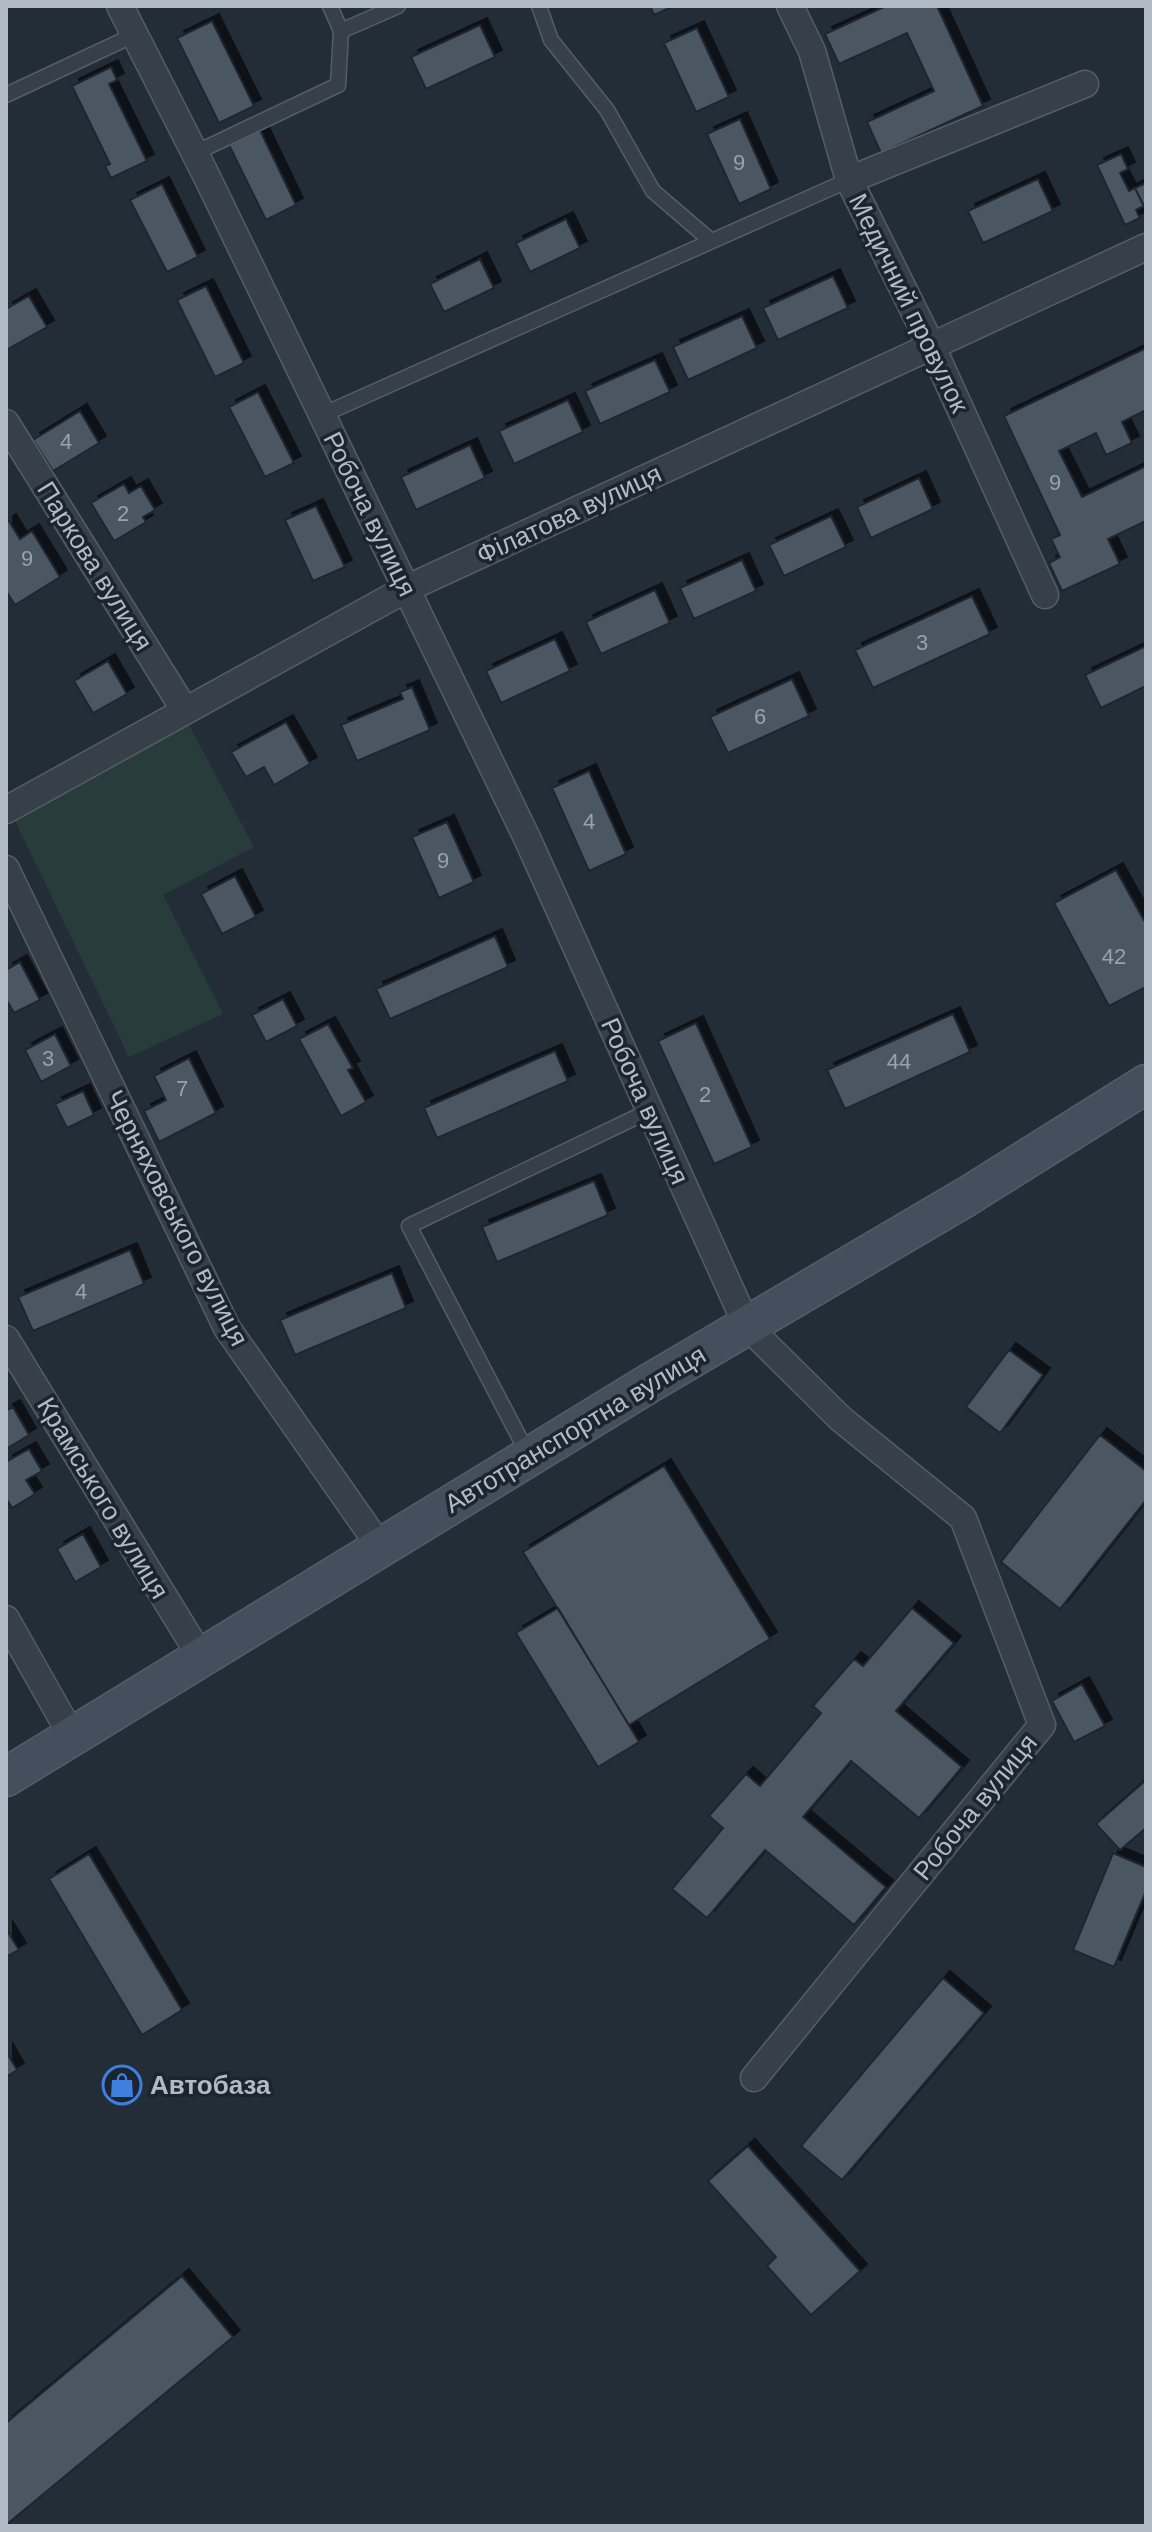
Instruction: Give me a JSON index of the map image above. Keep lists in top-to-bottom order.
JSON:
{
  "streets": {
    "main road": ["Автотранспортна вулиця"],
    "street": [
      "Медичний провулок",
      "Робоча вулиця",
      "Філатова вулиця",
      "Паркова вулиця",
      "Черняховського вулиця",
      "Крамського вулиця"
    ]
  },
  "crossings": [
    ["Медичний провулок", "Філатова вулиця"],
    ["Робоча вулиця", "Філатова вулиця"],
    ["Робоча вулиця", "Автотранспортна вулиця"],
    ["Філатова вулиця", "Паркова вулиця"],
    ["Черняховського вулиця", "Автотранспортна вулиця"],
    ["Автотранспортна вулиця", "Крамського вулиця"]
  ],
  "places": {
    "shop": ["Автобаза"]
  },
  "house_numbers": [
    "9",
    "4",
    "9",
    "2",
    "9",
    "3",
    "6",
    "4",
    "9",
    "42",
    "3",
    "44",
    "7",
    "2",
    "4"
  ]
}
